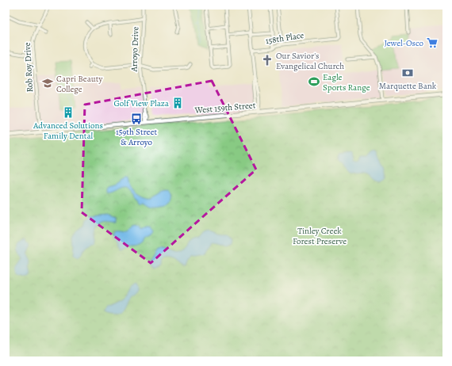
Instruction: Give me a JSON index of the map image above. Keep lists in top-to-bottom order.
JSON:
{
  "streets": {
    "main road": ["West 159th Street"],
    "street": ["158th Place", "Arroyo Drive", "Rob Roy Drive"]
  },
  "crossings": [
    ["Arroyo Drive", "West 159th Street"],
    ["Rob Roy Drive", "West 159th Street"]
  ],
  "parks": ["Tinley Creek Forest Preserve"],
  "places": {
    "supermarket": ["Jewel-Osco"],
    "church": ["Our Savior's Evangelical Church"],
    "bank": ["Marquette Bank"],
    "sports": ["Eagle Sports Range"],
    "school or university": ["Capri Beauty College"],
    "building": ["Golf View Plaza", "Advanced Solutions Family Dental"],
    "bus stop": ["159th Street & Arroyo"]
  }
}
